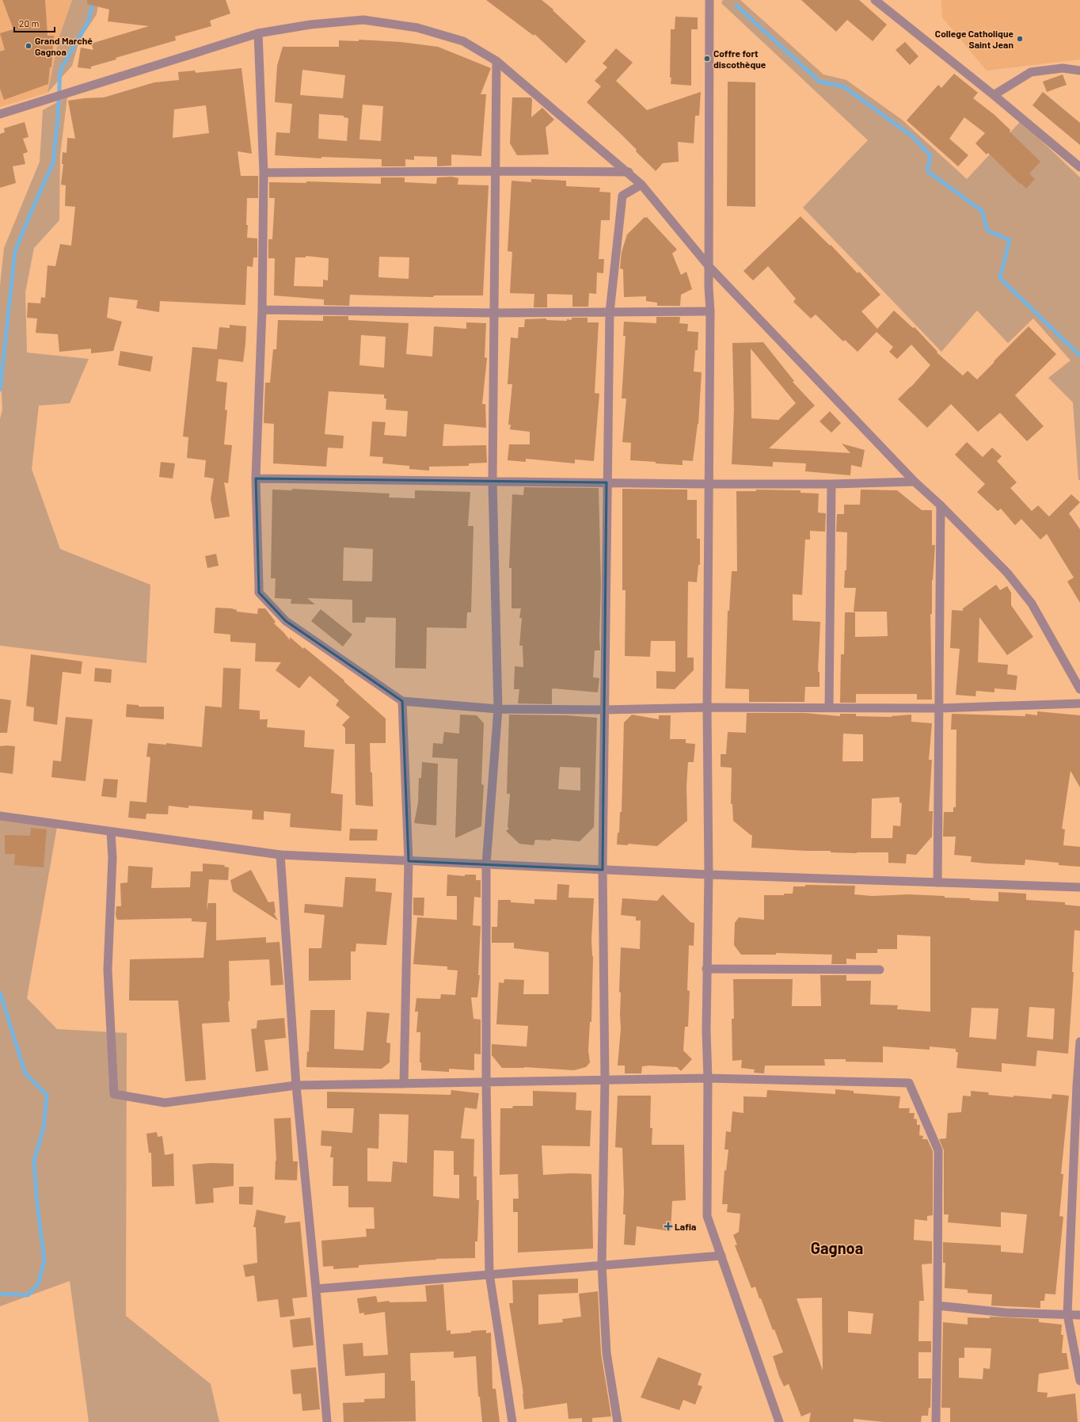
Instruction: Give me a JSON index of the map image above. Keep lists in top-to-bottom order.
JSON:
{
  "districts": ["Gagnoa"],
  "places": {
    "other": ["College Catholique Saint Jean", "Grand Marché Gagnoa", "Coffre fort discothèque"],
    "health": ["Lafia"]
  },
  "scale_bar": "20 m"
}
